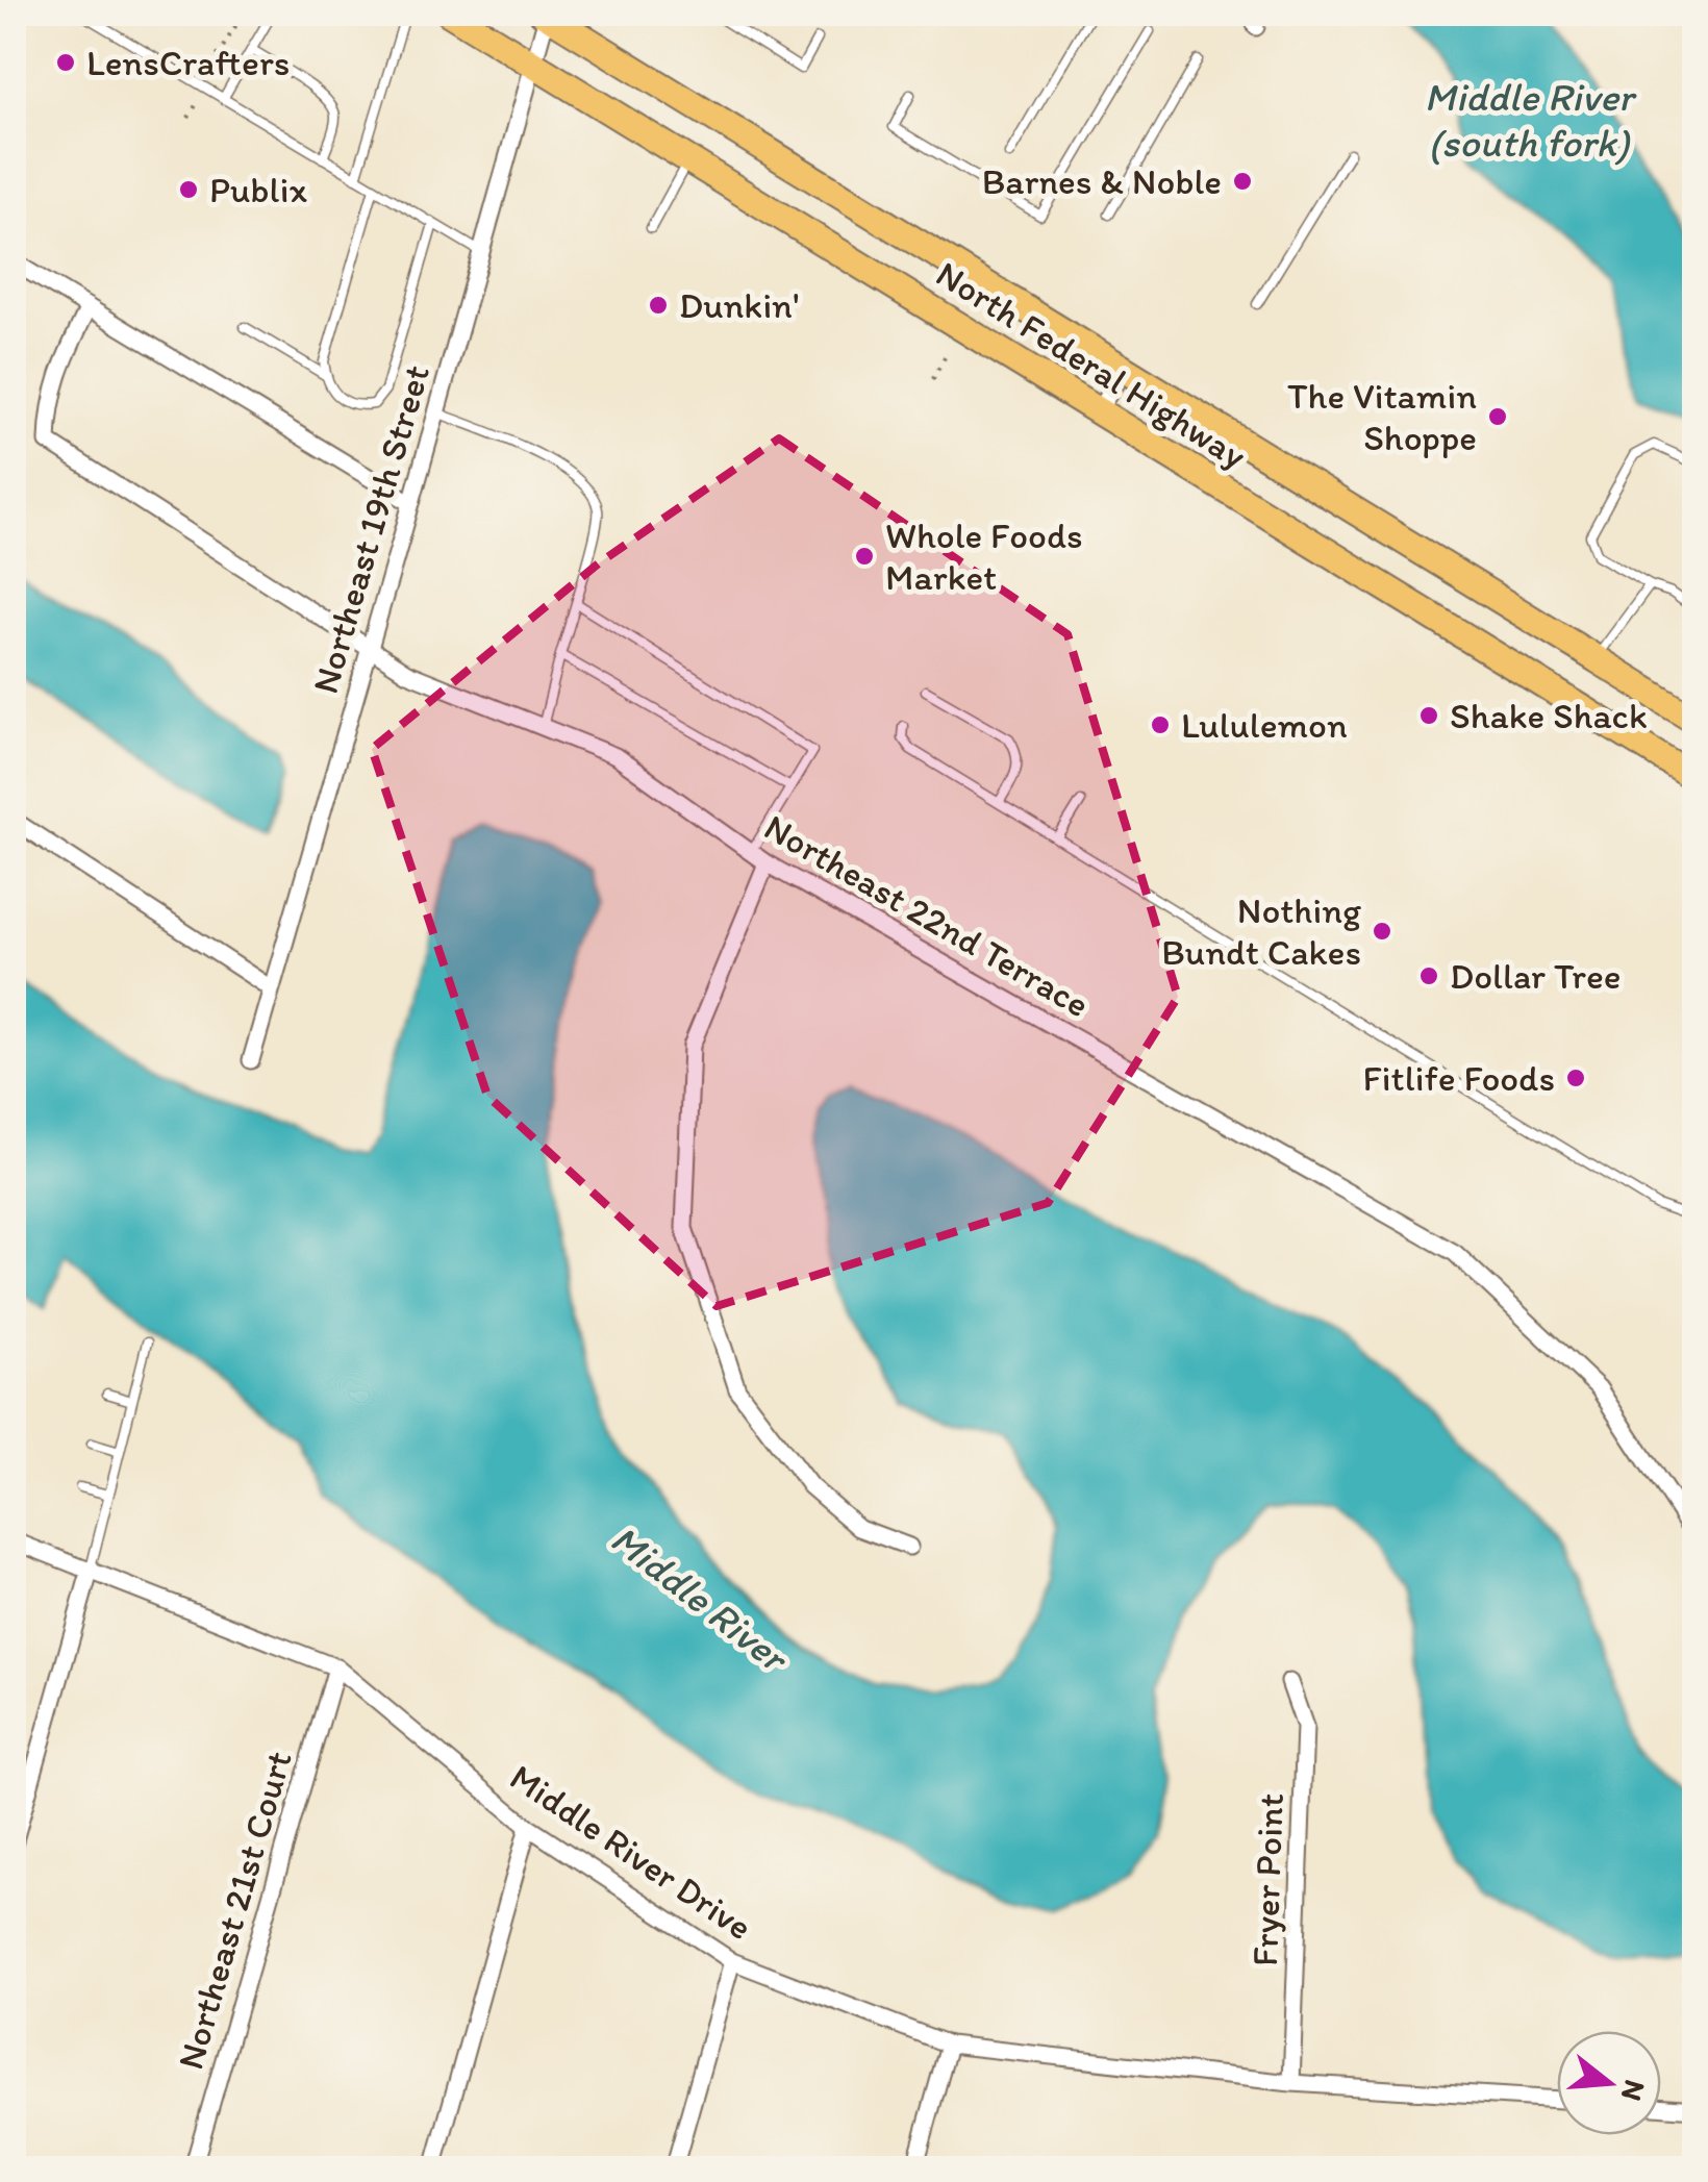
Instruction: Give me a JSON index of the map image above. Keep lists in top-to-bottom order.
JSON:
{
  "streets": {
    "main road": ["North Federal Highway"],
    "street": [
      "Northeast 19th Street",
      "Northeast 22nd Terrace",
      "Middle River Drive",
      "Fryer Point",
      "Northeast 21st Court"
    ]
  },
  "crossings": [
    ["North Federal Highway", "Northeast 19th Street"],
    ["Northeast 19th Street", "Northeast 22nd Terrace"],
    ["Middle River Drive", "Fryer Point"],
    ["Middle River Drive", "Northeast 21st Court"]
  ],
  "water": ["Middle River (south fork)", "Middle River"],
  "places": [
    "LensCrafters",
    "Barnes & Noble",
    "Publix",
    "Dunkin'",
    "The Vitamin Shoppe",
    "Whole Foods Market",
    "Shake Shack",
    "Lululemon",
    "Nothing Bundt Cakes",
    "Dollar Tree",
    "Fitlife Foods"
  ],
  "north": "right"
}
